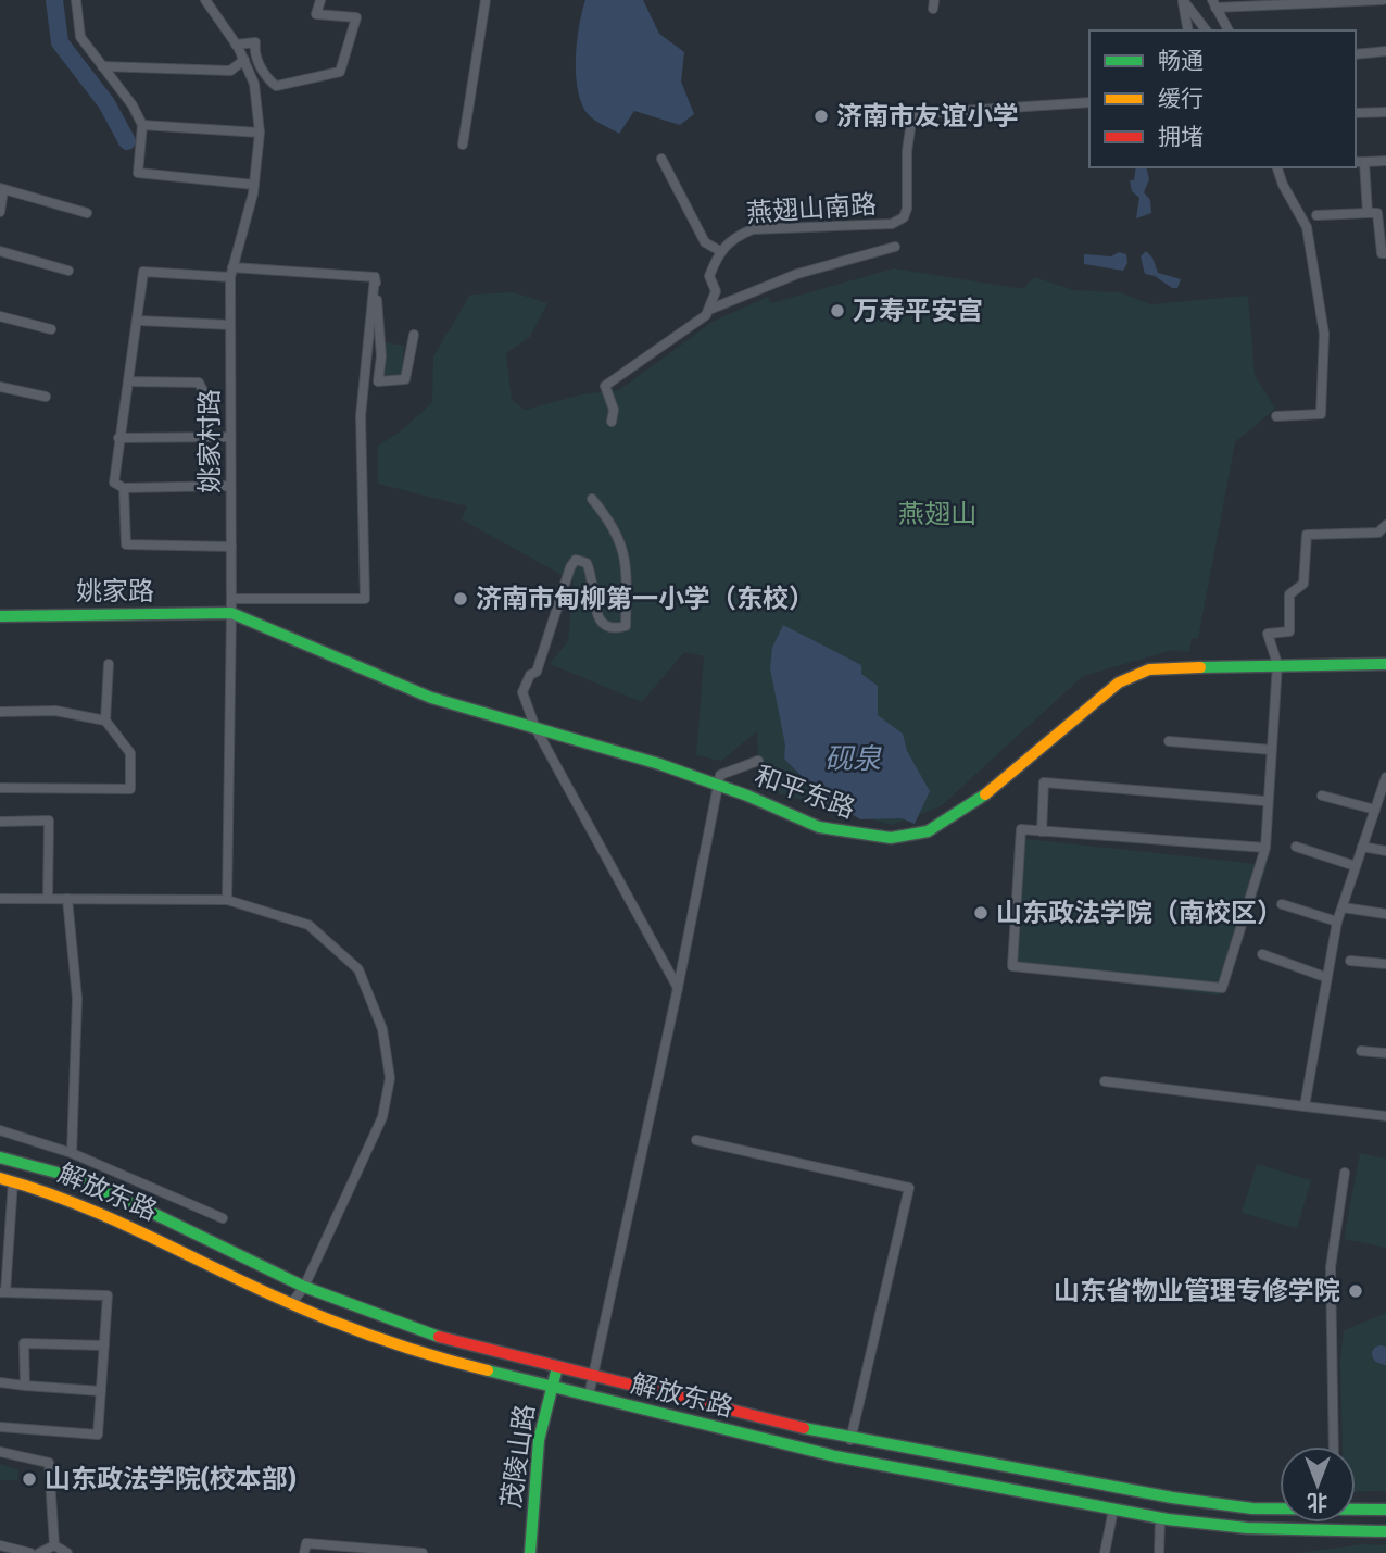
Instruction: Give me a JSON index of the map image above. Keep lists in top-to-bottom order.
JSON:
{
  "streets": {
    "main road": [
      "姚家路",
      "和平东路",
      "解放东路",
      "茂陵山路"
    ],
    "street": ["燕翅山南路", "姚家村路"]
  },
  "crossings": [
    ["姚家村路", "姚家路"],
    ["姚家村路", "和平东路"],
    ["姚家路", "和平东路"],
    ["解放东路", "茂陵山路"]
  ],
  "water": ["砚泉"],
  "parks": ["燕翅山"],
  "places": [
    "济南市友谊小学",
    "万寿平安宫",
    "济南市甸柳第一小学（东校）",
    "山东政法学院（南校区）",
    "山东省物业管理专修学院",
    "山东政法学院(校本部)"
  ],
  "legend": ["畅通", "缓行", "拥堵"],
  "north": "bottom"
}
